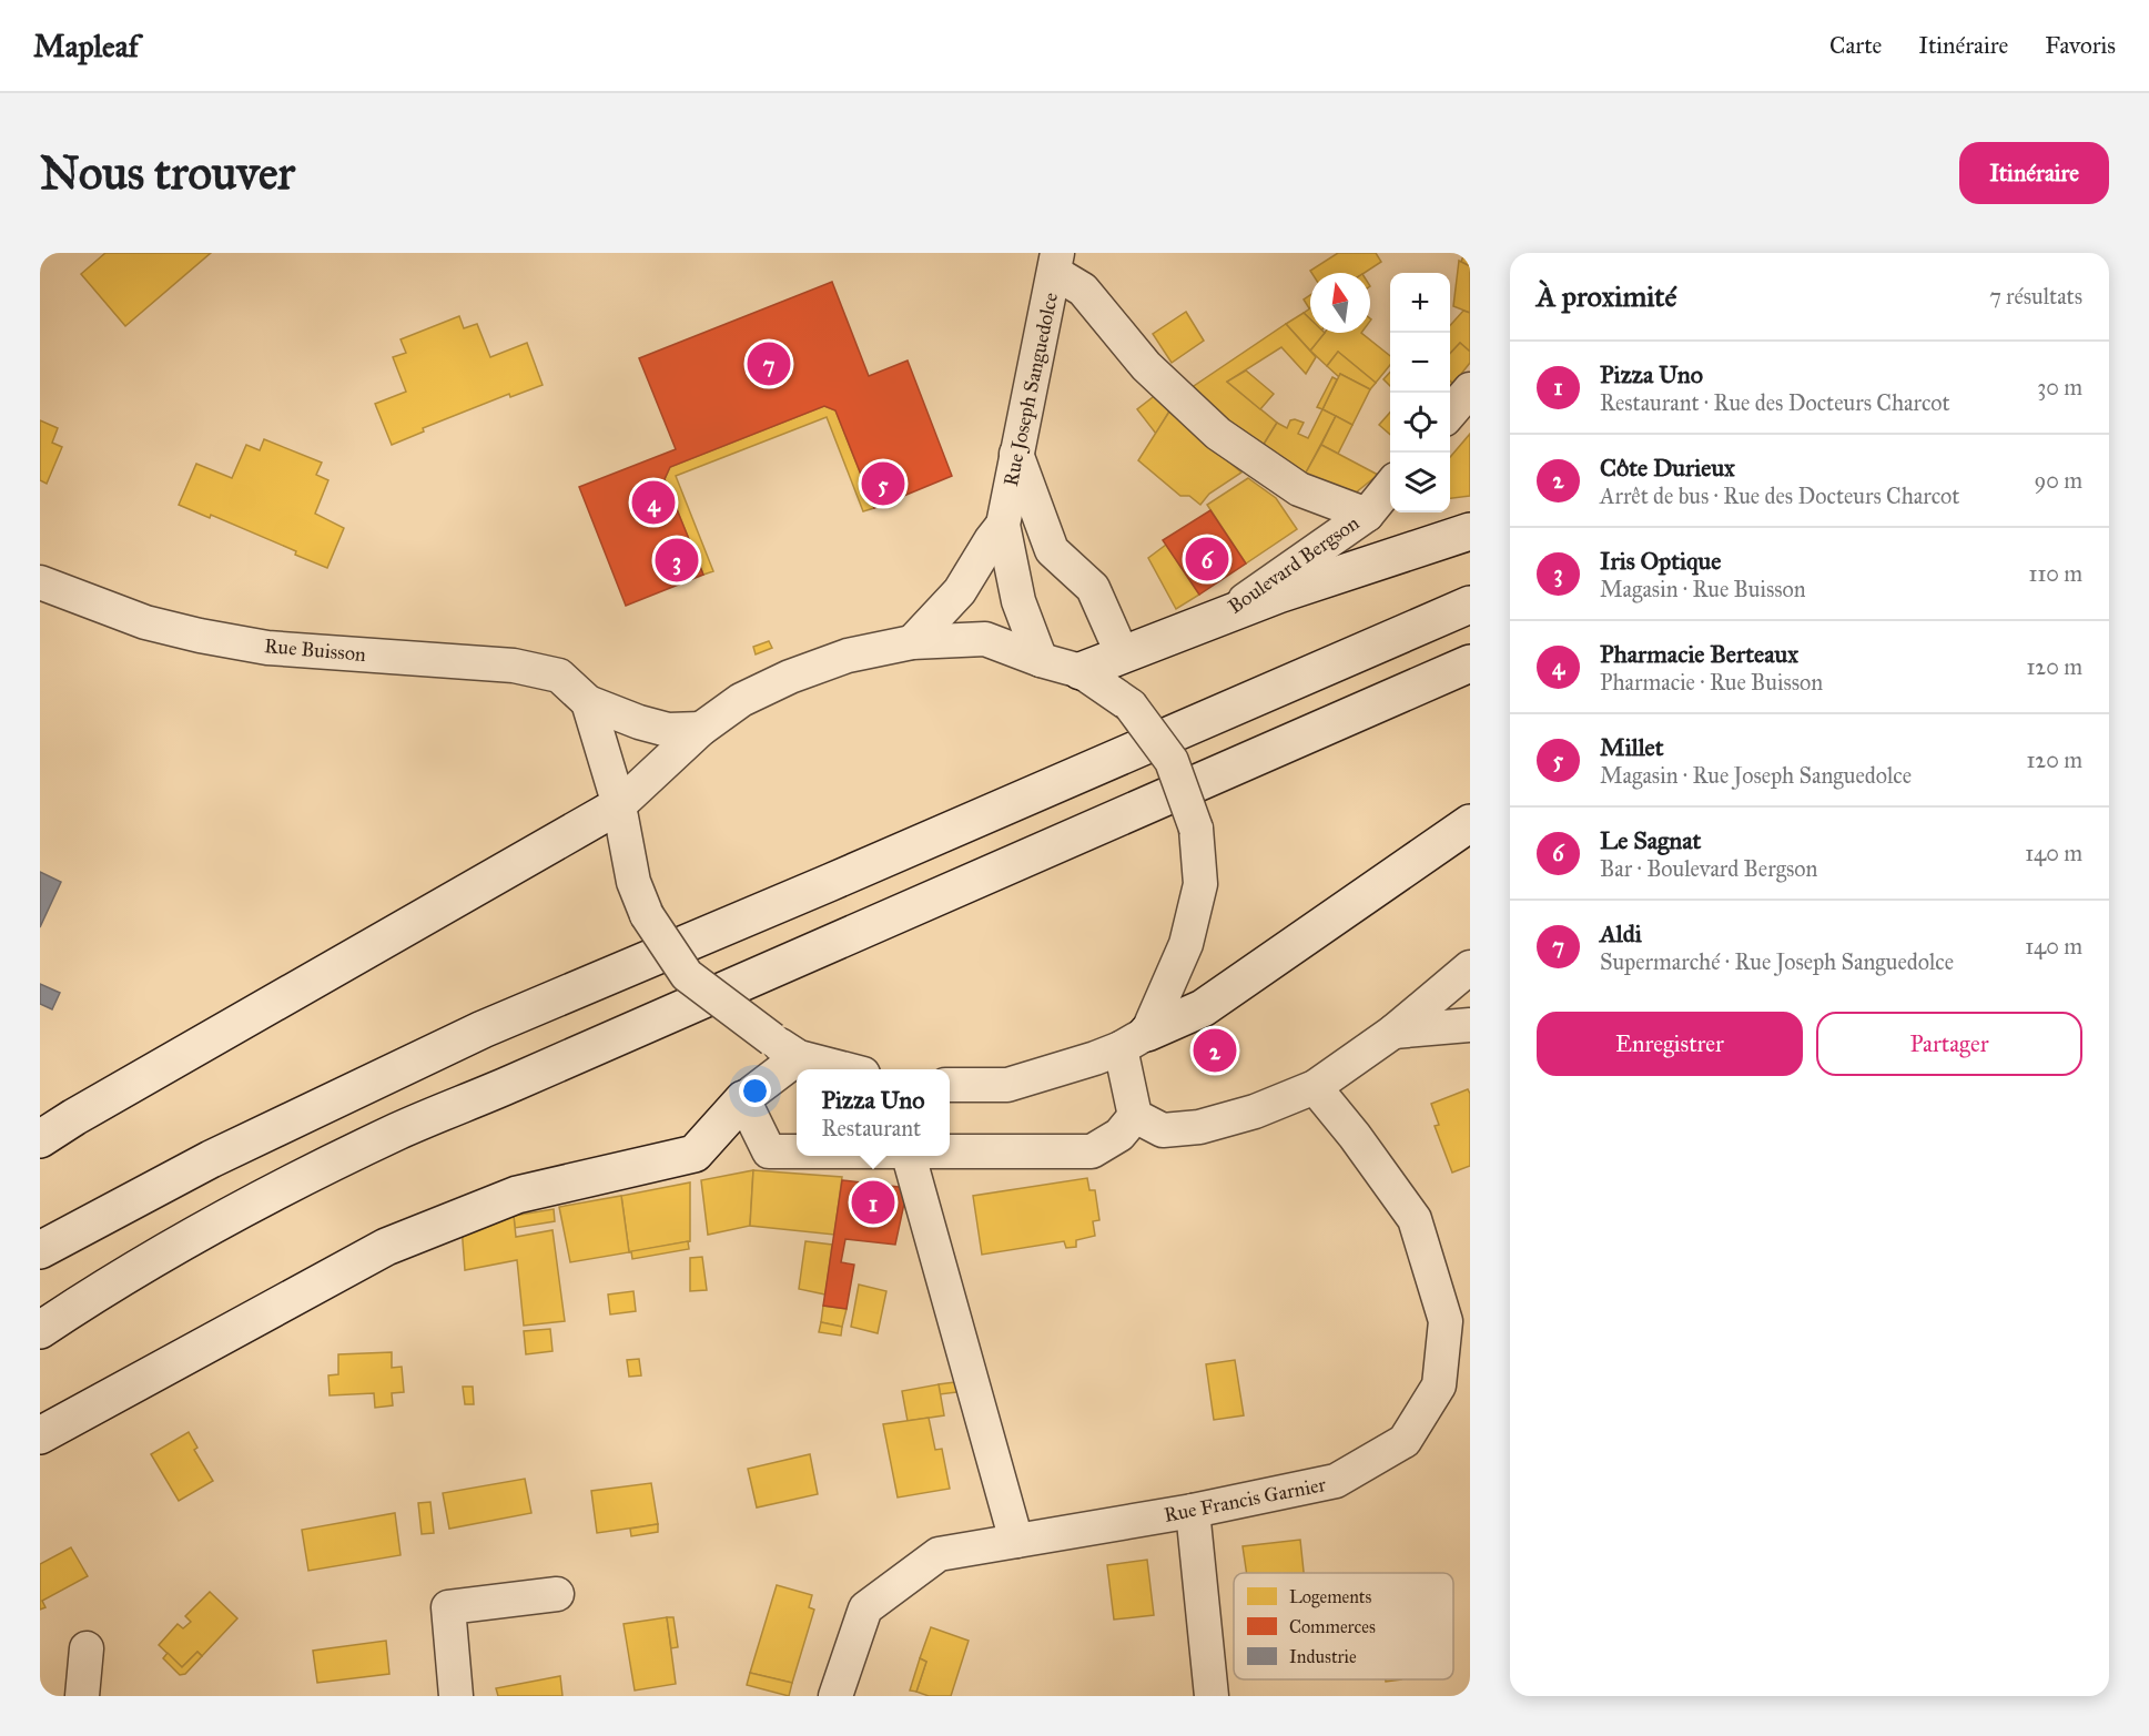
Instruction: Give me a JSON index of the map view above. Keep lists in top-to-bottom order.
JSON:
{
  "streets": {
    "street": [
      "Rue Joseph Sanguedolce",
      "Boulevard Bergson",
      "Rue Buisson",
      "Rue Francis Garnier"
    ]
  },
  "legend": ["Logements", "Commerces", "Industrie"],
  "north": "top",
  "page": {
    "header": "Mapleaf",
    "nav": ["Carte", "Itinéraire", "Favoris"],
    "buttons": [
      "Itinéraire",
      ["Enregistrer", "Partager"]
    ],
    "title": "Nous trouver",
    "heading": ["À proximité", "7 résultats"],
    "map_buttons": ["+", "−"],
    "pins": [
      "7",
      "5",
      "4",
      "6",
      "3",
      "2",
      "1"
    ],
    "list": [
      {
        "mark": "1",
        "name": "Pizza Uno",
        "note": "Restaurant · Rue des Docteurs Charcot",
        "value": "30 m"
      },
      {
        "mark": "2",
        "name": "Côte Durieux",
        "note": "Arrêt de bus · Rue des Docteurs Charcot",
        "value": "90 m"
      },
      {
        "mark": "3",
        "name": "Iris Optique",
        "note": "Magasin · Rue Buisson",
        "value": "110 m"
      },
      {
        "mark": "4",
        "name": "Pharmacie Berteaux",
        "note": "Pharmacie · Rue Buisson",
        "value": "120 m"
      },
      {
        "mark": "5",
        "name": "Millet",
        "note": "Magasin · Rue Joseph Sanguedolce",
        "value": "120 m"
      },
      {
        "mark": "6",
        "name": "Le Sagnat",
        "note": "Bar · Boulevard Bergson",
        "value": "140 m"
      },
      {
        "mark": "7",
        "name": "Aldi",
        "note": "Supermarché · Rue Joseph Sanguedolce",
        "value": "140 m"
      }
    ],
    "popup": ["Pizza Uno", "Restaurant"]
  }
}
